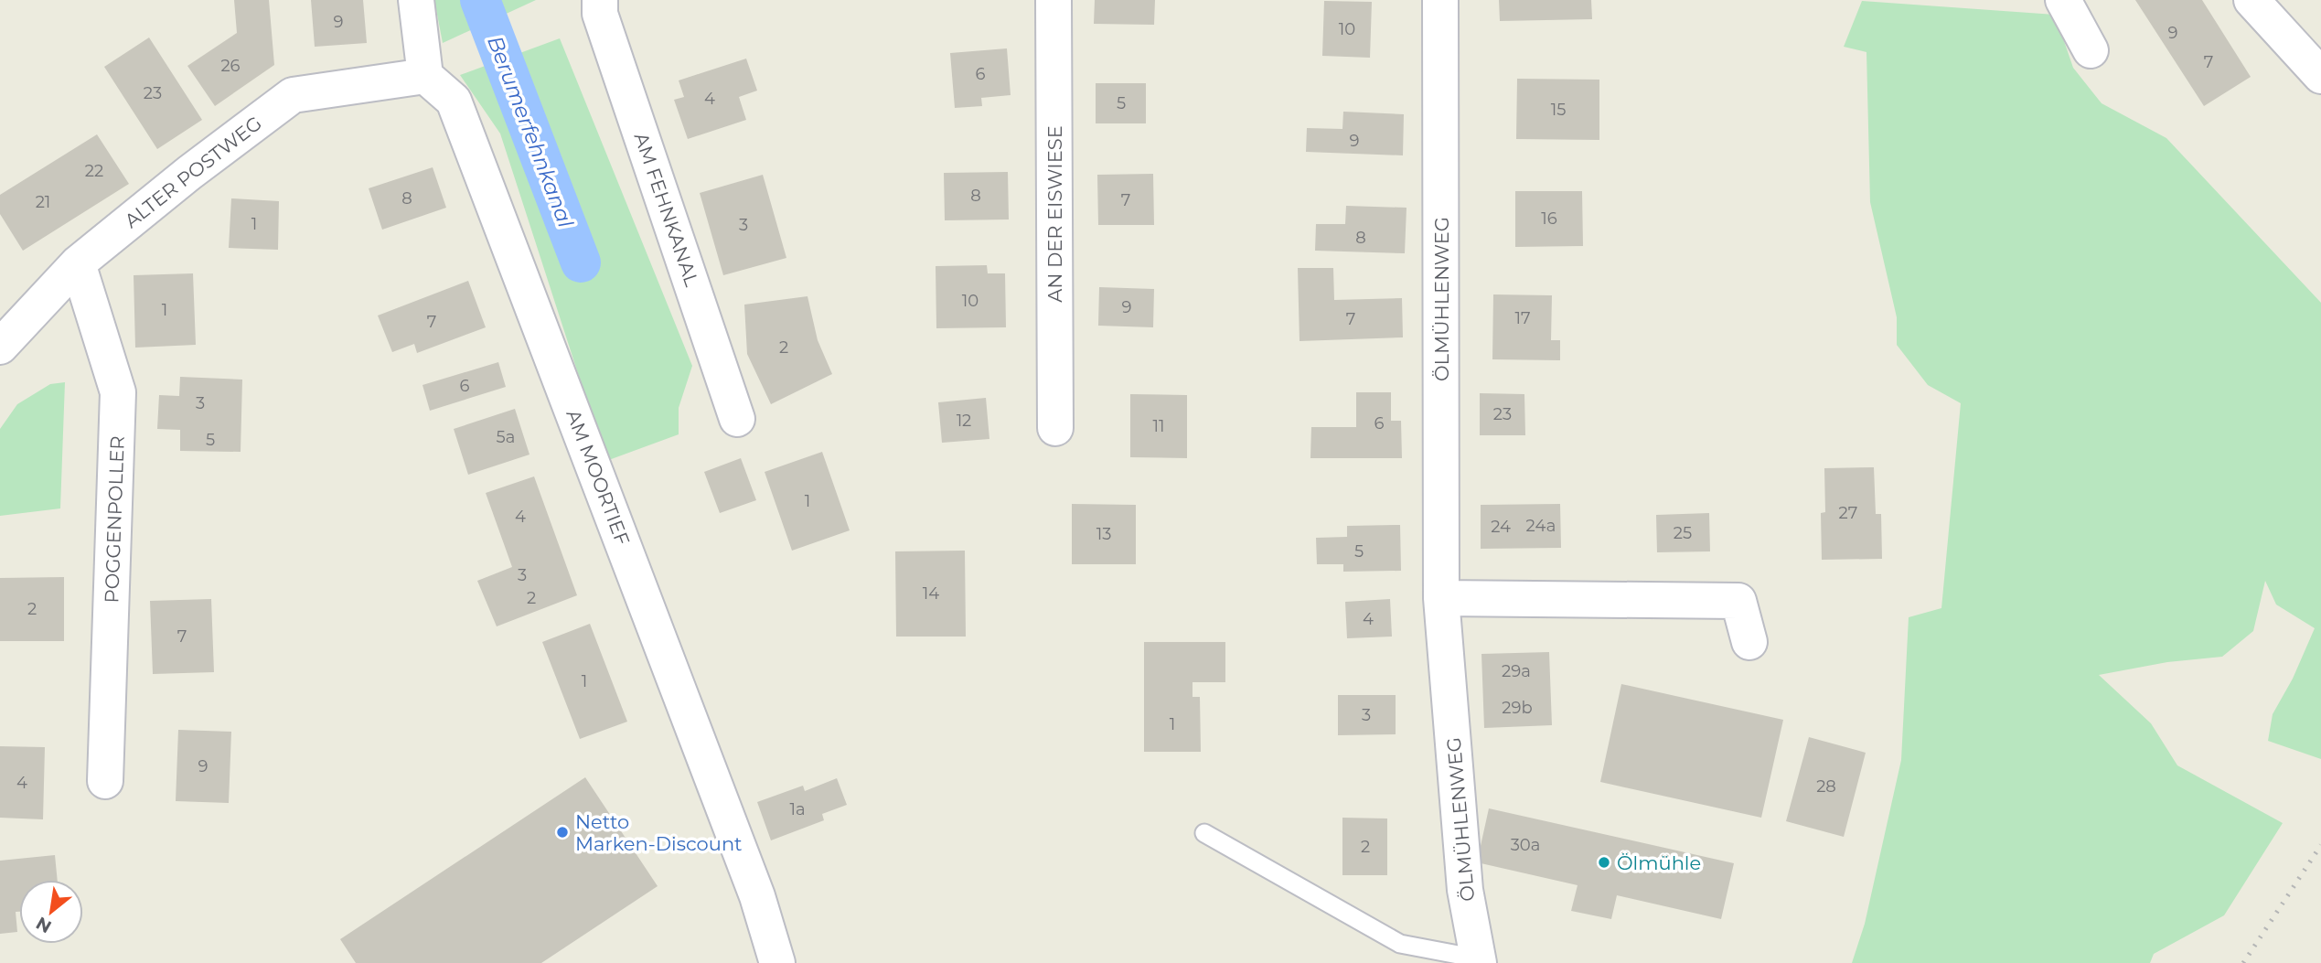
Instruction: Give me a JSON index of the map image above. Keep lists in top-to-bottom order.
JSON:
{
  "streets": {
    "street": [
      "ALTER POSTWEG",
      "AM FEHNKANAL",
      "AN DER EISWIESE",
      "ÖLMÜHLENWEG",
      "AM MOORTIEF",
      "POGGENPOLLER"
    ]
  },
  "crossings": [
    ["ALTER POSTWEG", "AM MOORTIEF"],
    ["ALTER POSTWEG", "POGGENPOLLER"]
  ],
  "water": ["Berumerfehnkanal"],
  "places": ["Netto Marken-Discount", "Ölmühle"],
  "house_numbers": [
    "9",
    "10",
    "9",
    "7",
    "26",
    "6",
    "23",
    "4",
    "5",
    "15",
    "9",
    "22",
    "8",
    "8",
    "7",
    "21",
    "16",
    "1",
    "3",
    "8",
    "10",
    "9",
    "1",
    "17",
    "7",
    "7",
    "2",
    "6",
    "3",
    "23",
    "12",
    "6",
    "11",
    "5a",
    "5",
    "1",
    "27",
    "4",
    "24a",
    "24",
    "25",
    "13",
    "5",
    "3",
    "14",
    "2",
    "2",
    "4",
    "7",
    "29a",
    "1",
    "29b",
    "3",
    "1",
    "9",
    "4",
    "28",
    "1a",
    "30a",
    "2"
  ],
  "north": "bottom left"
}
